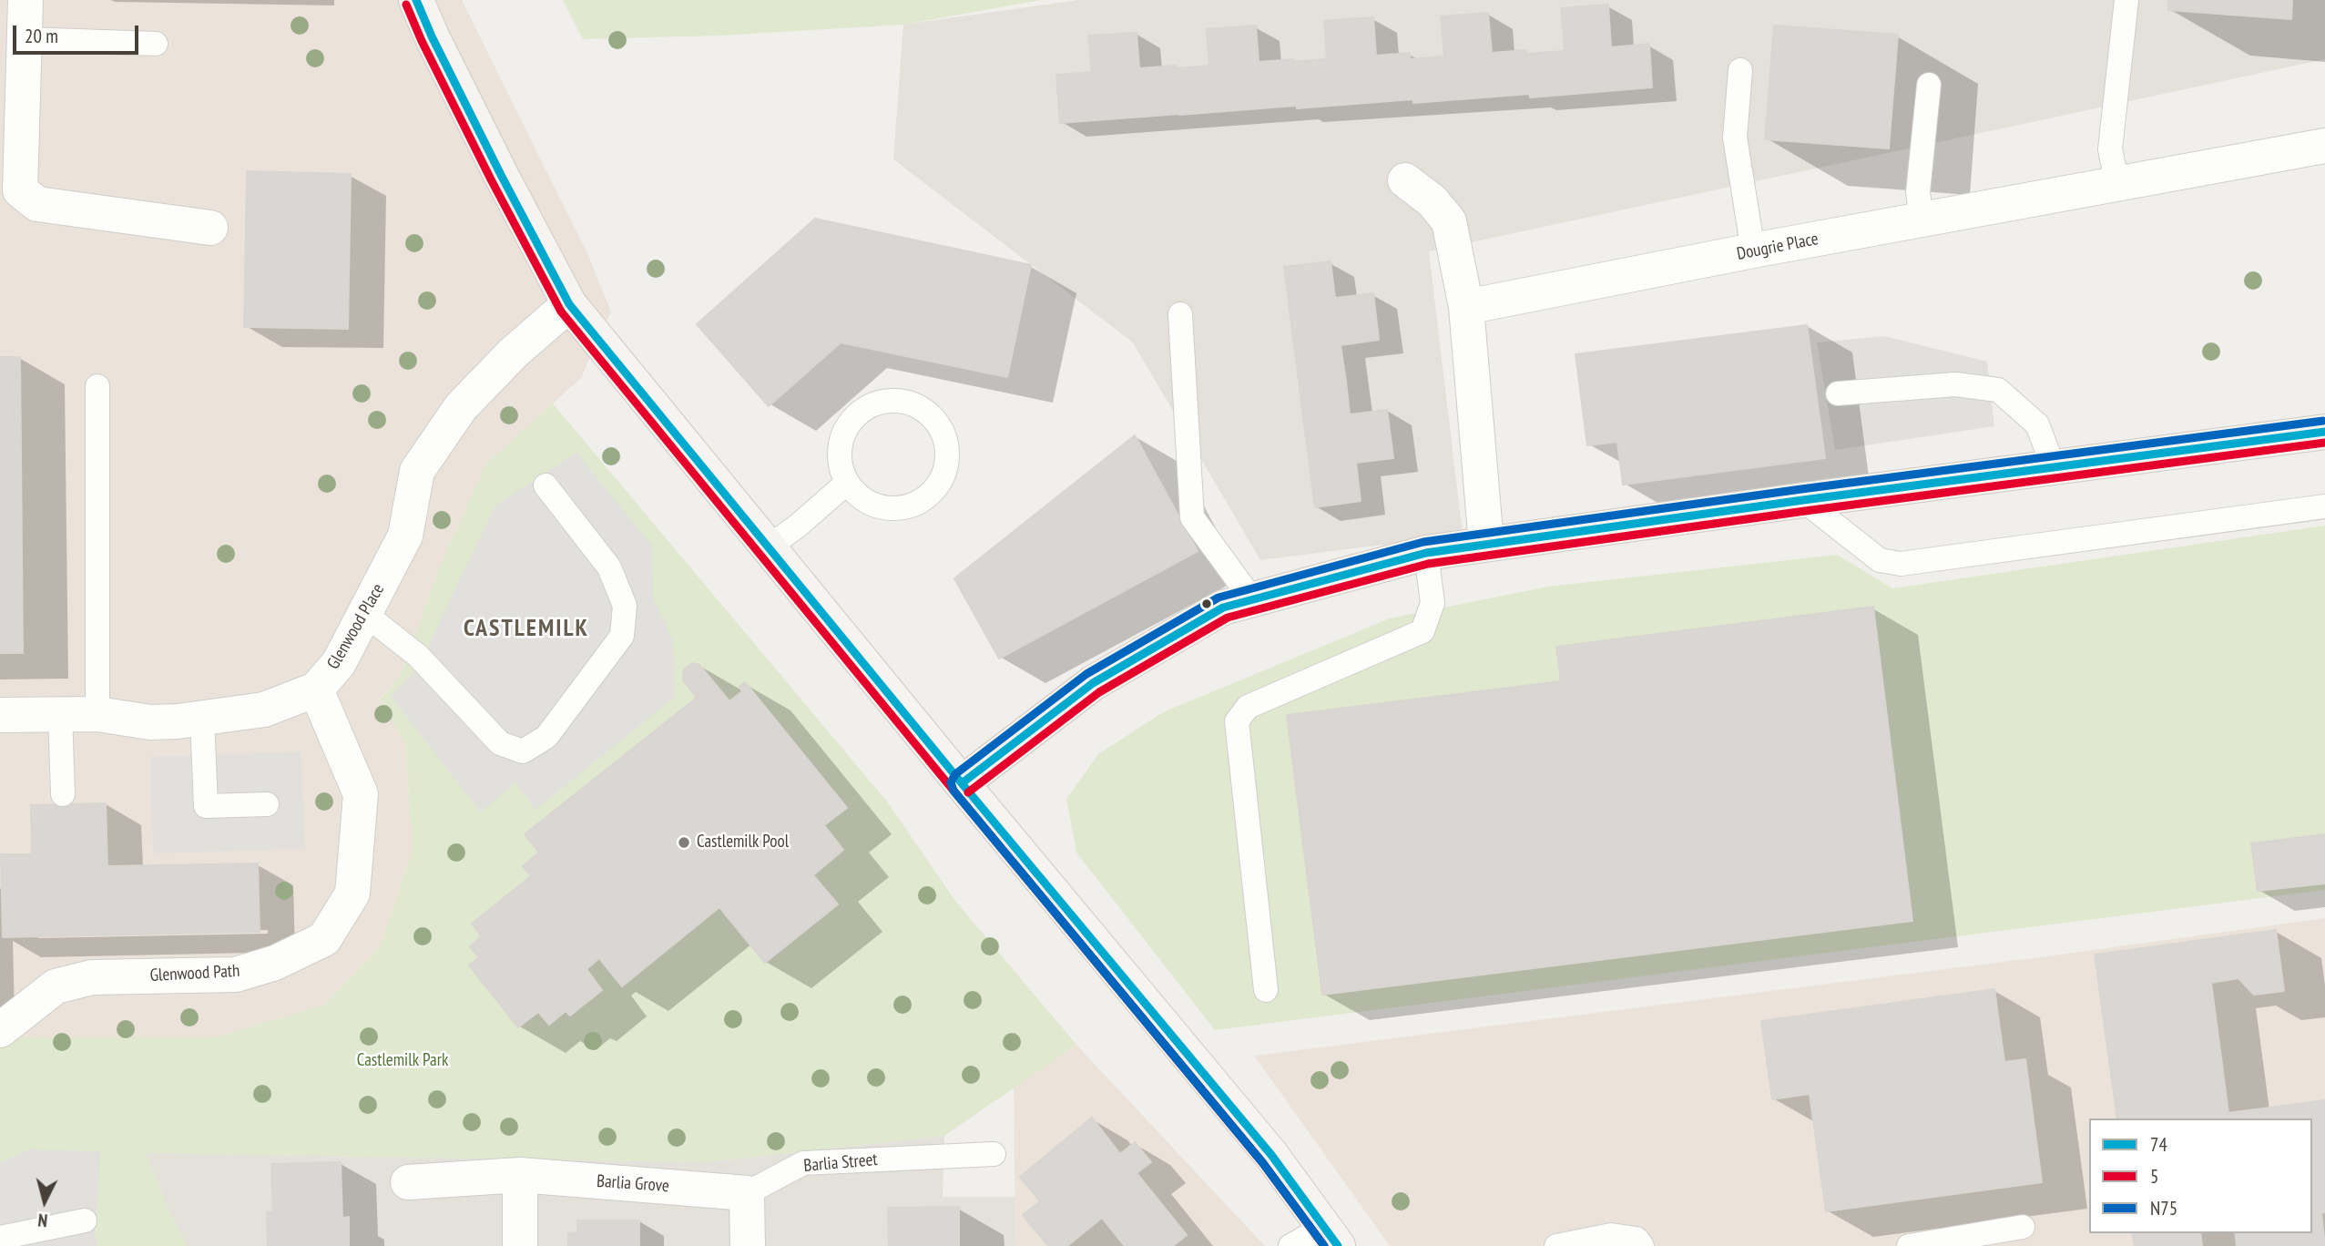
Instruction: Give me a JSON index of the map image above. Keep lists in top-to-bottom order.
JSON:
{
  "streets": {
    "street": [
      "Dougrie Place",
      "Glenwood Place",
      "Glenwood Path",
      "Barlia Grove"
    ],
    "lane": ["Barlia Street"]
  },
  "crossings": [
    ["Glenwood Place", "Glenwood Path"],
    ["Barlia Street", "Barlia Grove"]
  ],
  "districts": ["CASTLEMILK"],
  "parks": ["Castlemilk Park"],
  "places": ["Castlemilk Pool"],
  "lines": ["transit line 74", "transit line 5", "transit line N75"],
  "legend": ["74", "5", "N75"],
  "scale_bar": "20 m",
  "north": "bottom"
}
